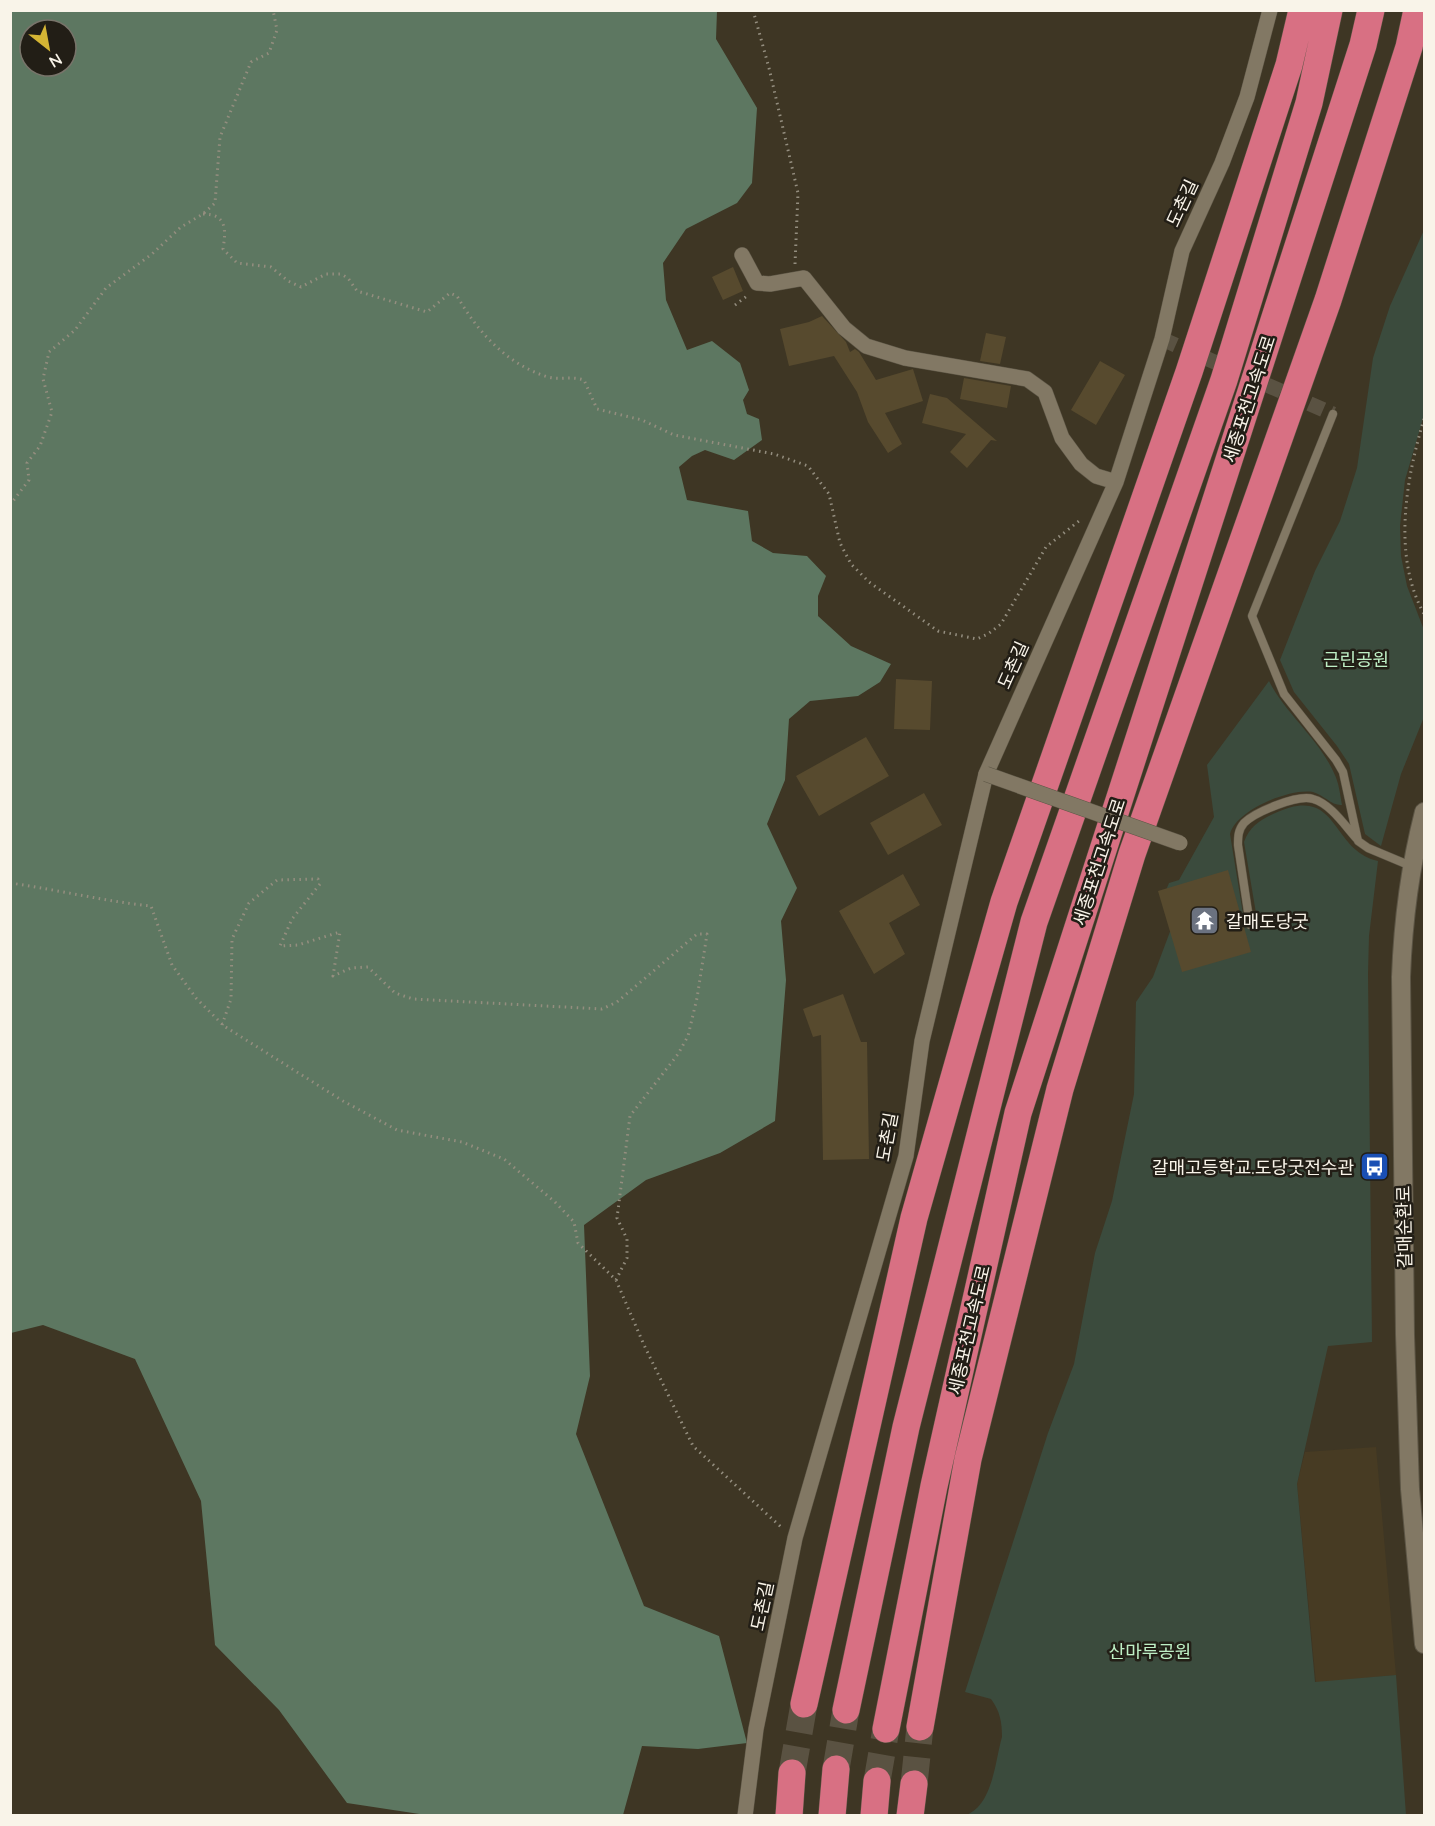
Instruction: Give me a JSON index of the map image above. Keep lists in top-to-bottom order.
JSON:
{
  "streets": {
    "highway": ["세종포천고속도로"],
    "street": ["도촌길", "갈매순환로"]
  },
  "parks": ["근린공원", "산마루공원"],
  "places": {
    "temple": ["갈매도당굿"],
    "bus stop": ["갈매고등학교.도당굿전수관"]
  },
  "north": "bottom right"
}
